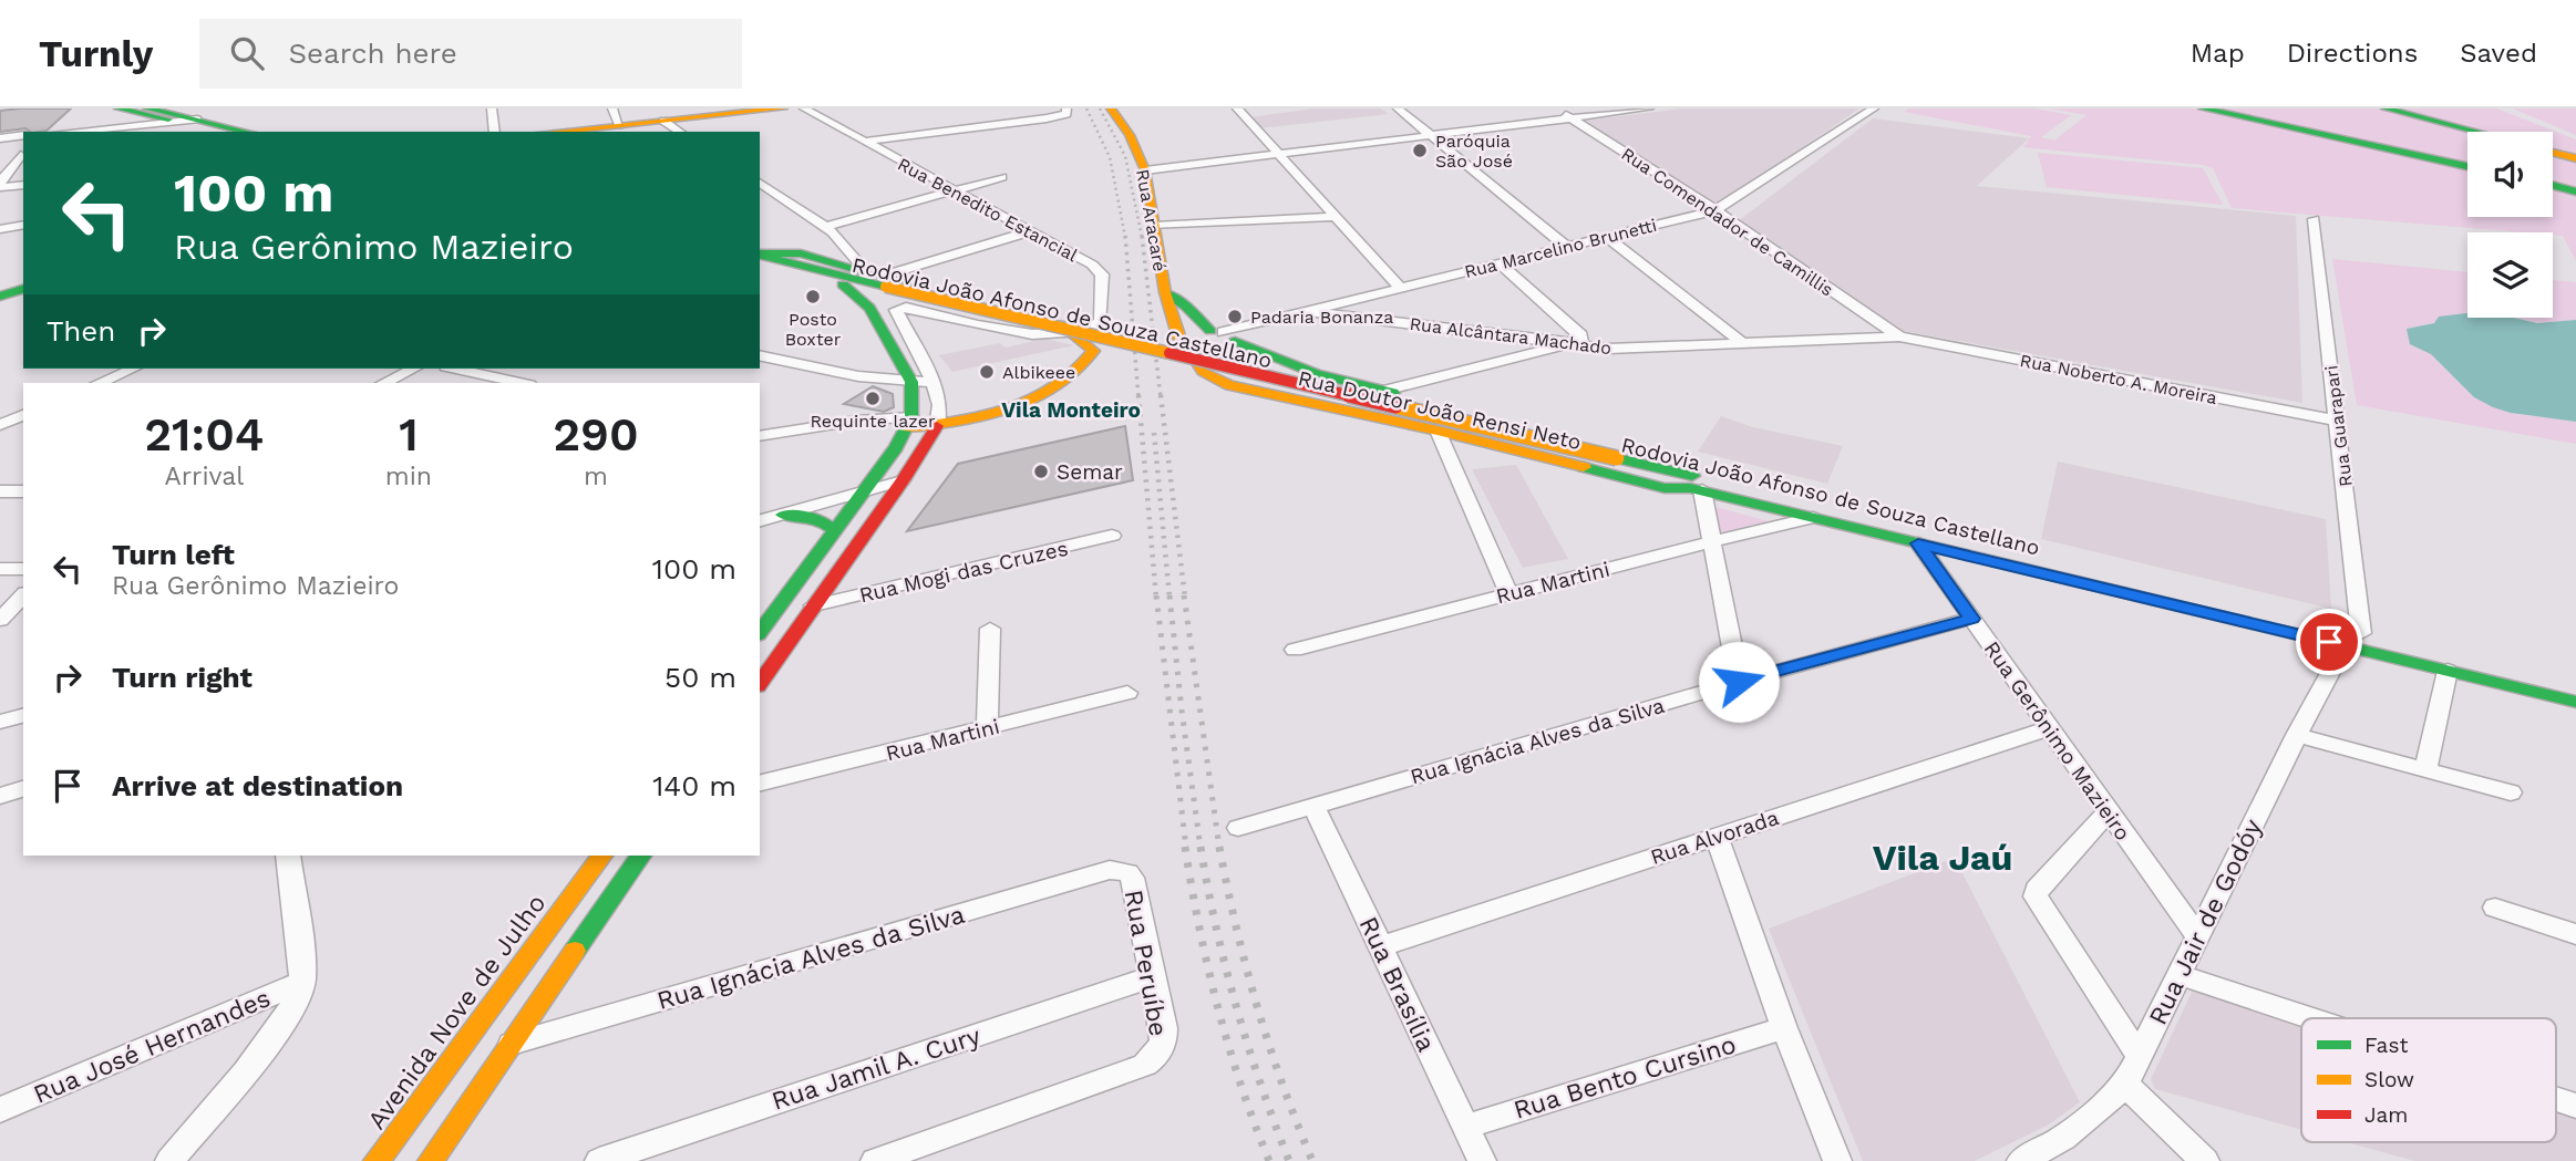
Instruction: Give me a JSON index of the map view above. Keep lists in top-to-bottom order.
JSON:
{
  "streets": {
    "main road": [
      "Rua Aracaré",
      "Rodovia João Afonso de Souza Castellano",
      "Rua Doutor João Rensi Neto",
      "Avenida Nove de Julho"
    ],
    "street": [
      "Rua Benedito Estancial",
      "Rua Comendador de Camillis",
      "Rua Marcelino Brunetti",
      "Rua Alcântara Machado",
      "Rua Noberto A. Moreira",
      "Rua Guarapari",
      "Rua Mogi das Cruzes",
      "Rua Martini",
      "Rua Ignácia Alves da Silva",
      "Rua Gerônimo Mazieiro",
      "Rua Alvorada",
      "Rua Jair de Godóy",
      "Rua Peruíbe",
      "Rua Brasília",
      "Rua José Hernandes",
      "Rua Jamil A. Cury",
      "Rua Bento Cursino"
    ]
  },
  "crossings": [
    ["Rua Aracaré", "Rua Marcelino Brunetti"],
    ["Rua Aracaré", "Rua Doutor João Rensi Neto"],
    ["Rua Comendador de Camillis", "Rua Marcelino Brunetti"],
    ["Rua Comendador de Camillis", "Rua Alcântara Machado"],
    ["Rua Comendador de Camillis", "Rua Noberto A. Moreira"],
    ["Rua Marcelino Brunetti", "Rua Alcântara Machado"],
    ["Rua Marcelino Brunetti", "Rua Doutor João Rensi Neto"],
    ["Rodovia João Afonso de Souza Castellano", "Rua Doutor João Rensi Neto"],
    ["Rodovia João Afonso de Souza Castellano", "Rua Guarapari"],
    ["Rodovia João Afonso de Souza Castellano", "Rua Martini"],
    ["Rodovia João Afonso de Souza Castellano", "Rua Gerônimo Mazieiro"],
    ["Rodovia João Afonso de Souza Castellano", "Rua Jair de Godóy"],
    ["Rua Alcântara Machado", "Rua Noberto A. Moreira"],
    ["Rua Noberto A. Moreira", "Rua Guarapari"],
    ["Rua Guarapari", "Rua Jair de Godóy"],
    ["Rua Ignácia Alves da Silva", "Rua Gerônimo Mazieiro"],
    ["Rua Ignácia Alves da Silva", "Rua Peruíbe"],
    ["Rua Ignácia Alves da Silva", "Rua Brasília"],
    ["Rua Gerônimo Mazieiro", "Rua Alvorada"],
    ["Rua Gerônimo Mazieiro", "Rua Jair de Godóy"],
    ["Rua Alvorada", "Rua Brasília"],
    ["Rua Peruíbe", "Rua Jamil A. Cury"],
    ["Rua Brasília", "Rua Bento Cursino"]
  ],
  "districts": ["Vila Monteiro", "Vila Jaú"],
  "places": [
    "Paróquia São José",
    "Posto Boxter",
    "Padaria Bonanza",
    "Albikeee",
    "Requinte lazer",
    "Semar"
  ],
  "legend": ["Fast", "Slow", "Jam"],
  "page": {
    "header": "Turnly",
    "search": "Search here",
    "nav": ["Map", "Directions", "Saved"],
    "turn": ["100 m", "Rua Gerônimo Mazieiro"],
    "then": "Then",
    "eta": [
      "21:04",
      "Arrival",
      "1",
      "min",
      "290",
      "m"
    ],
    "list": [
      {
        "name": "Turn left",
        "note": "Rua Gerônimo Mazieiro",
        "value": "100 m"
      },
      {
        "name": "Turn right",
        "value": "50 m"
      },
      {
        "name": "Arrive at destination",
        "value": "140 m"
      }
    ]
  }
}
